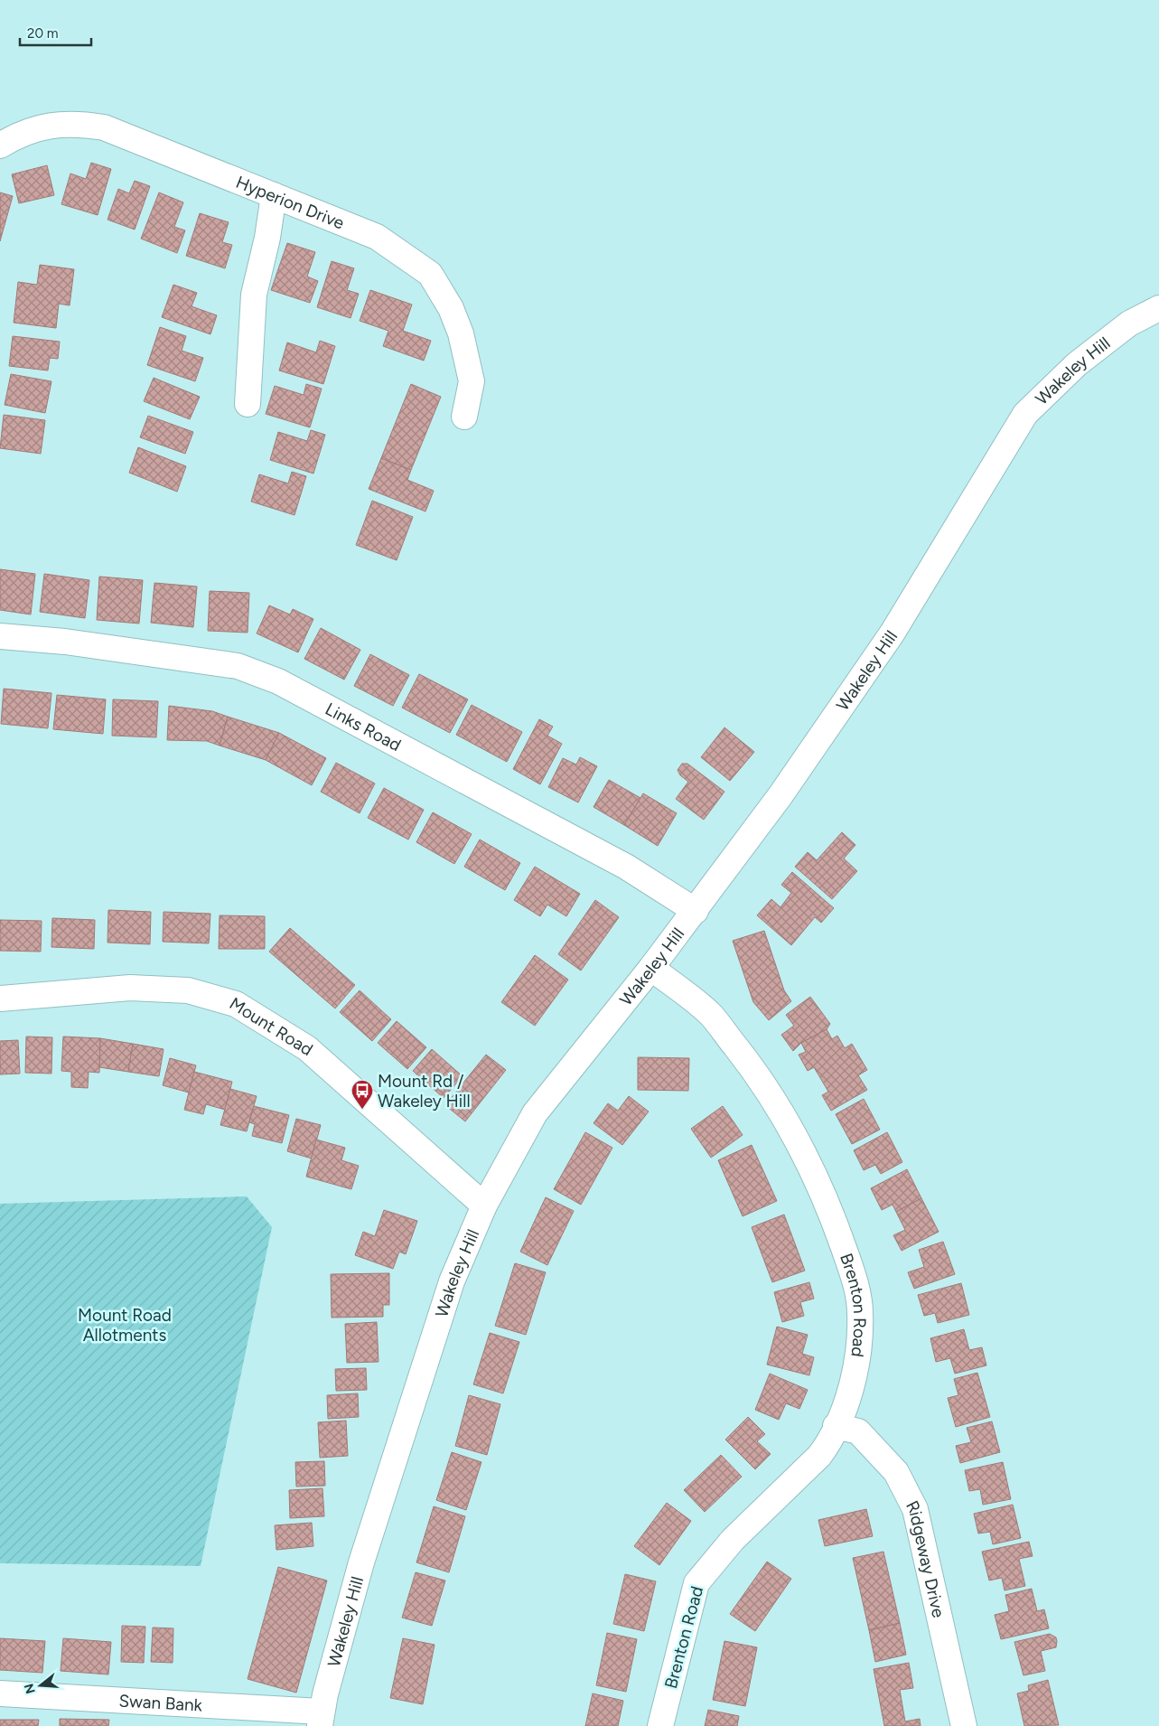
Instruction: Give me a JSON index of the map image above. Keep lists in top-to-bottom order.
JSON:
{
  "streets": {
    "street": [
      "Hyperion Drive",
      "Wakeley Hill",
      "Links Road",
      "Mount Road",
      "Brenton Road",
      "Ridgeway Drive",
      "Swan Bank"
    ]
  },
  "crossings": [
    ["Wakeley Hill", "Links Road"],
    ["Wakeley Hill", "Mount Road"],
    ["Wakeley Hill", "Brenton Road"],
    ["Wakeley Hill", "Swan Bank"],
    ["Brenton Road", "Ridgeway Drive"]
  ],
  "parks": ["Mount Road Allotments"],
  "places": {
    "bus stop": ["Mount Rd / Wakeley Hill"]
  },
  "scale_bar": "20 m",
  "north": "left"
}
